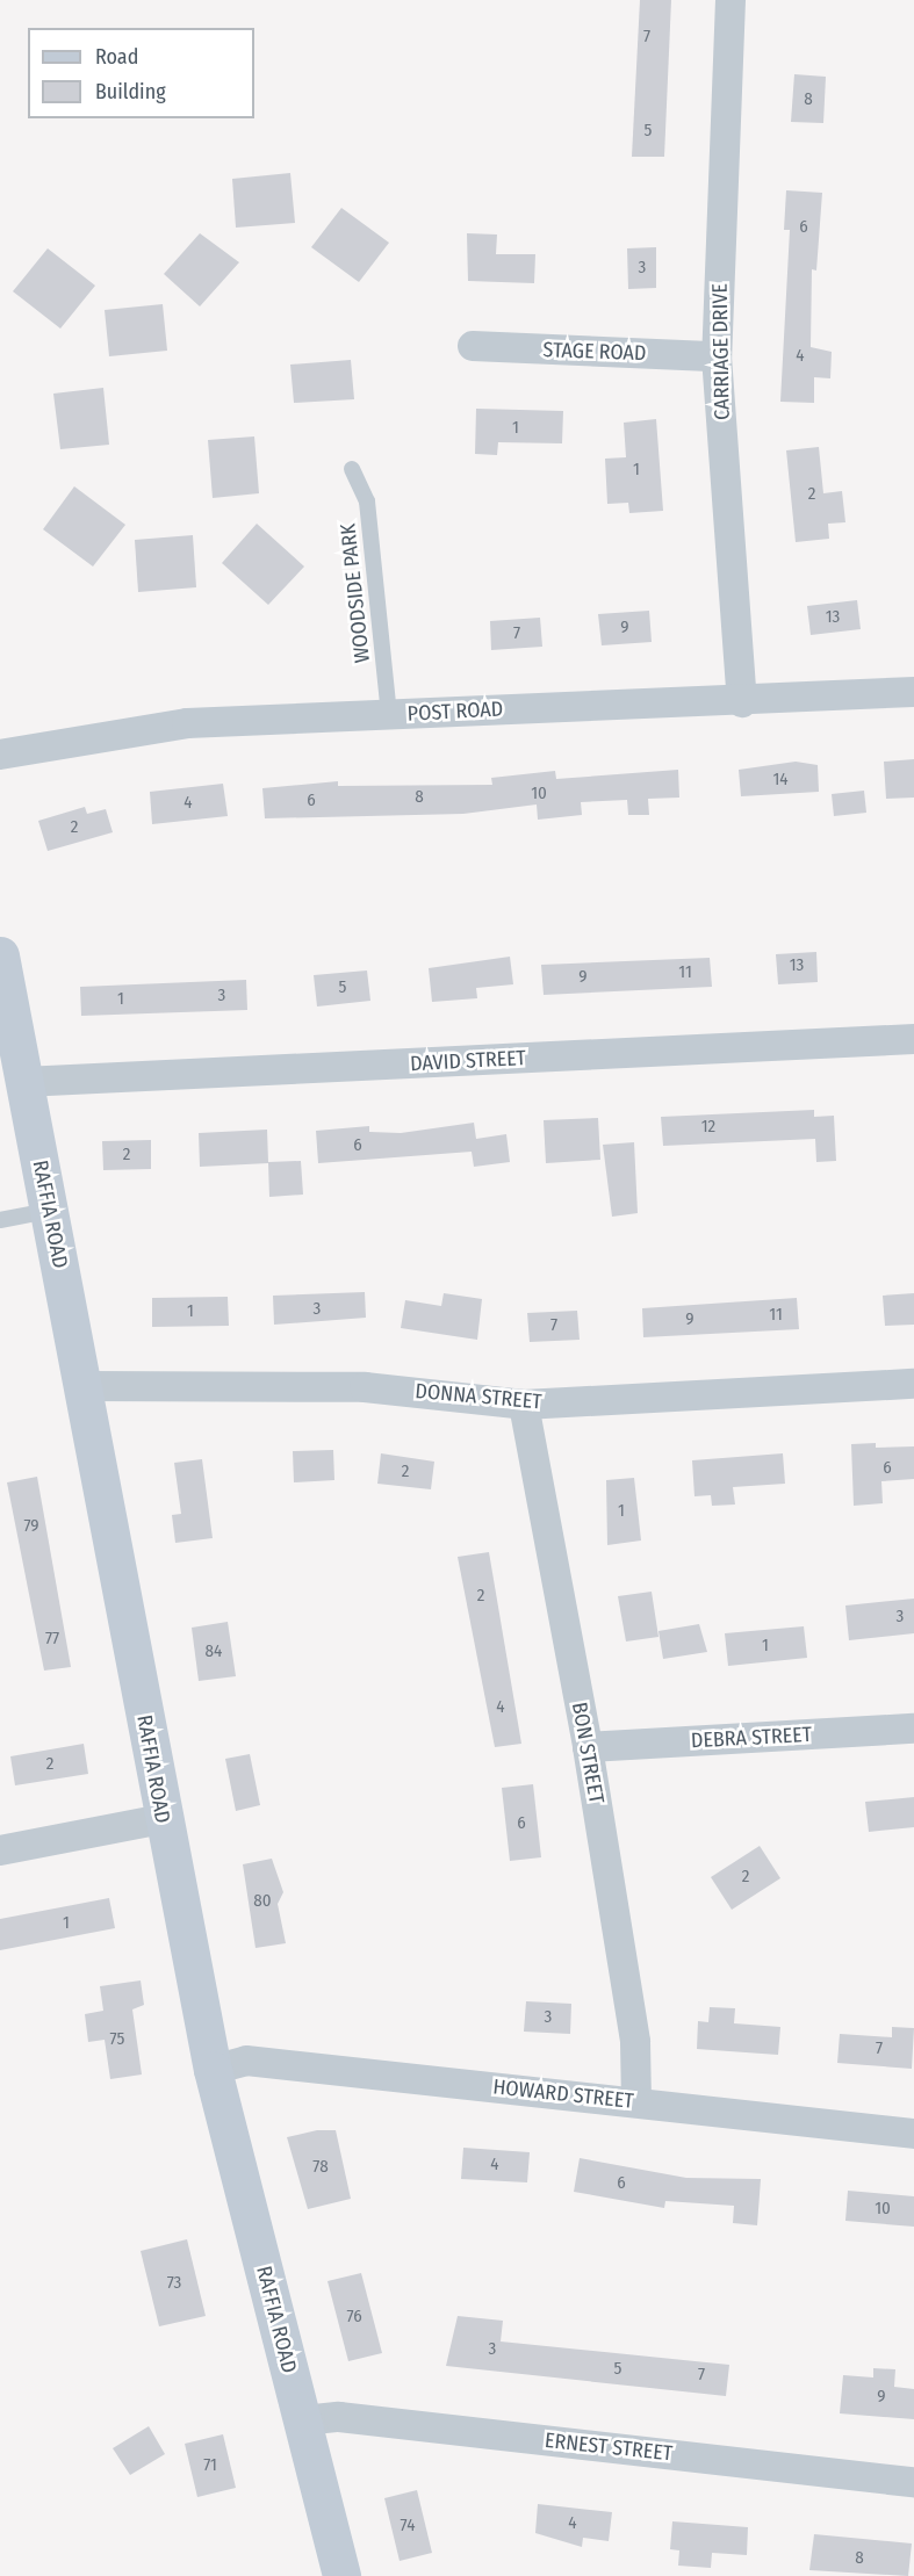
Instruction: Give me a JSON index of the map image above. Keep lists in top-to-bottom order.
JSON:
{
  "streets": {
    "main road": ["RAFFIA ROAD"],
    "street": [
      "STAGE ROAD",
      "CARRIAGE DRIVE",
      "POST ROAD",
      "DAVID STREET",
      "DONNA STREET",
      "DEBRA STREET",
      "BON STREET",
      "HOWARD STREET",
      "ERNEST STREET"
    ],
    "lane": ["WOODSIDE PARK"]
  },
  "crossings": [
    ["STAGE ROAD", "CARRIAGE DRIVE"],
    ["CARRIAGE DRIVE", "POST ROAD"],
    ["WOODSIDE PARK", "POST ROAD"],
    ["DAVID STREET", "RAFFIA ROAD"],
    ["RAFFIA ROAD", "DONNA STREET"],
    ["RAFFIA ROAD", "HOWARD STREET"],
    ["RAFFIA ROAD", "ERNEST STREET"],
    ["DONNA STREET", "BON STREET"],
    ["DEBRA STREET", "BON STREET"],
    ["BON STREET", "HOWARD STREET"]
  ],
  "house_numbers": [
    "7",
    "8",
    "5",
    "6",
    "3",
    "4",
    "1",
    "1",
    "2",
    "13",
    "9",
    "7",
    "14",
    "10",
    "8",
    "6",
    "4",
    "2",
    "13",
    "11",
    "9",
    "5",
    "3",
    "1",
    "12",
    "6",
    "2",
    "3",
    "1",
    "11",
    "9",
    "7",
    "6",
    "2",
    "1",
    "79",
    "2",
    "3",
    "77",
    "1",
    "84",
    "4",
    "2",
    "6",
    "2",
    "80",
    "1",
    "3",
    "75",
    "7",
    "4",
    "78",
    "6",
    "10",
    "73",
    "76",
    "3",
    "5",
    "7",
    "9",
    "71",
    "4",
    "74",
    "8"
  ],
  "legend": ["Road", "Building"]
}
